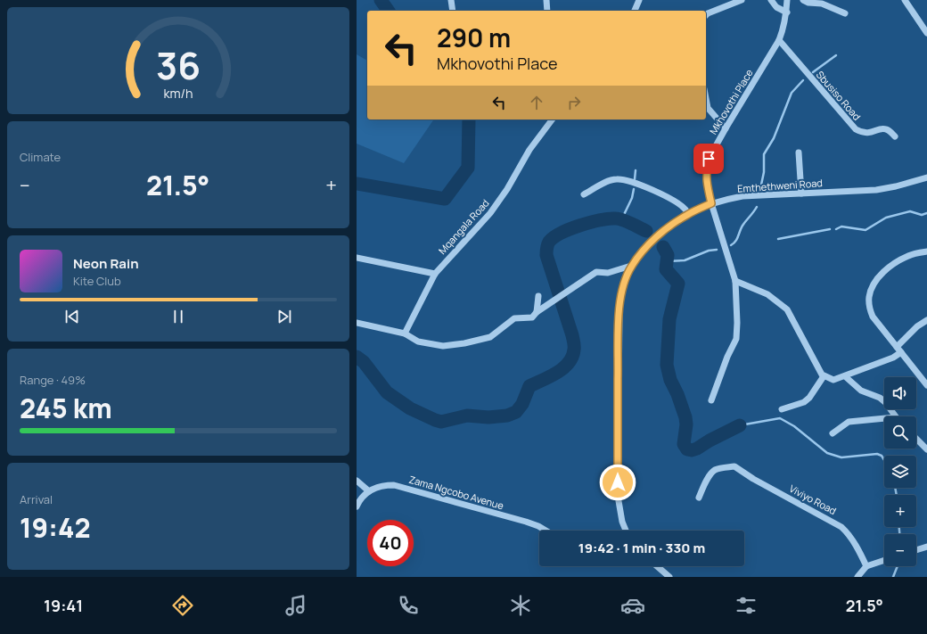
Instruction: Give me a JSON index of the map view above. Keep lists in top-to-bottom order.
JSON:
{
  "streets": {
    "street": [
      "Sbusiso Road",
      "Mkhovothi Place",
      "Emthethweni Road",
      "Mqangala Road",
      "Zama Ngcobo Avenue",
      "Viviyo Road"
    ]
  },
  "crossings": [
    ["Sbusiso Road", "Mkhovothi Place"],
    ["Mkhovothi Place", "Emthethweni Road"]
  ],
  "page": {
    "turn": ["290 m", "Mkhovothi Place"],
    "tile": [
      "Climate",
      ["Range · 49%", "245 km"],
      ["Arrival", "19:42"]
    ],
    "heat": ["−", "21.5°", "+"],
    "song": ["Neon Rain", "Kite Club"],
    "map_buttons": ["+", "−"],
    "limit": "40",
    "trip": "19:42 · 1 min · 330 m",
    "tabs": ["19:41", "21.5°"],
    "gauge": ["36", "km/h"]
  }
}
